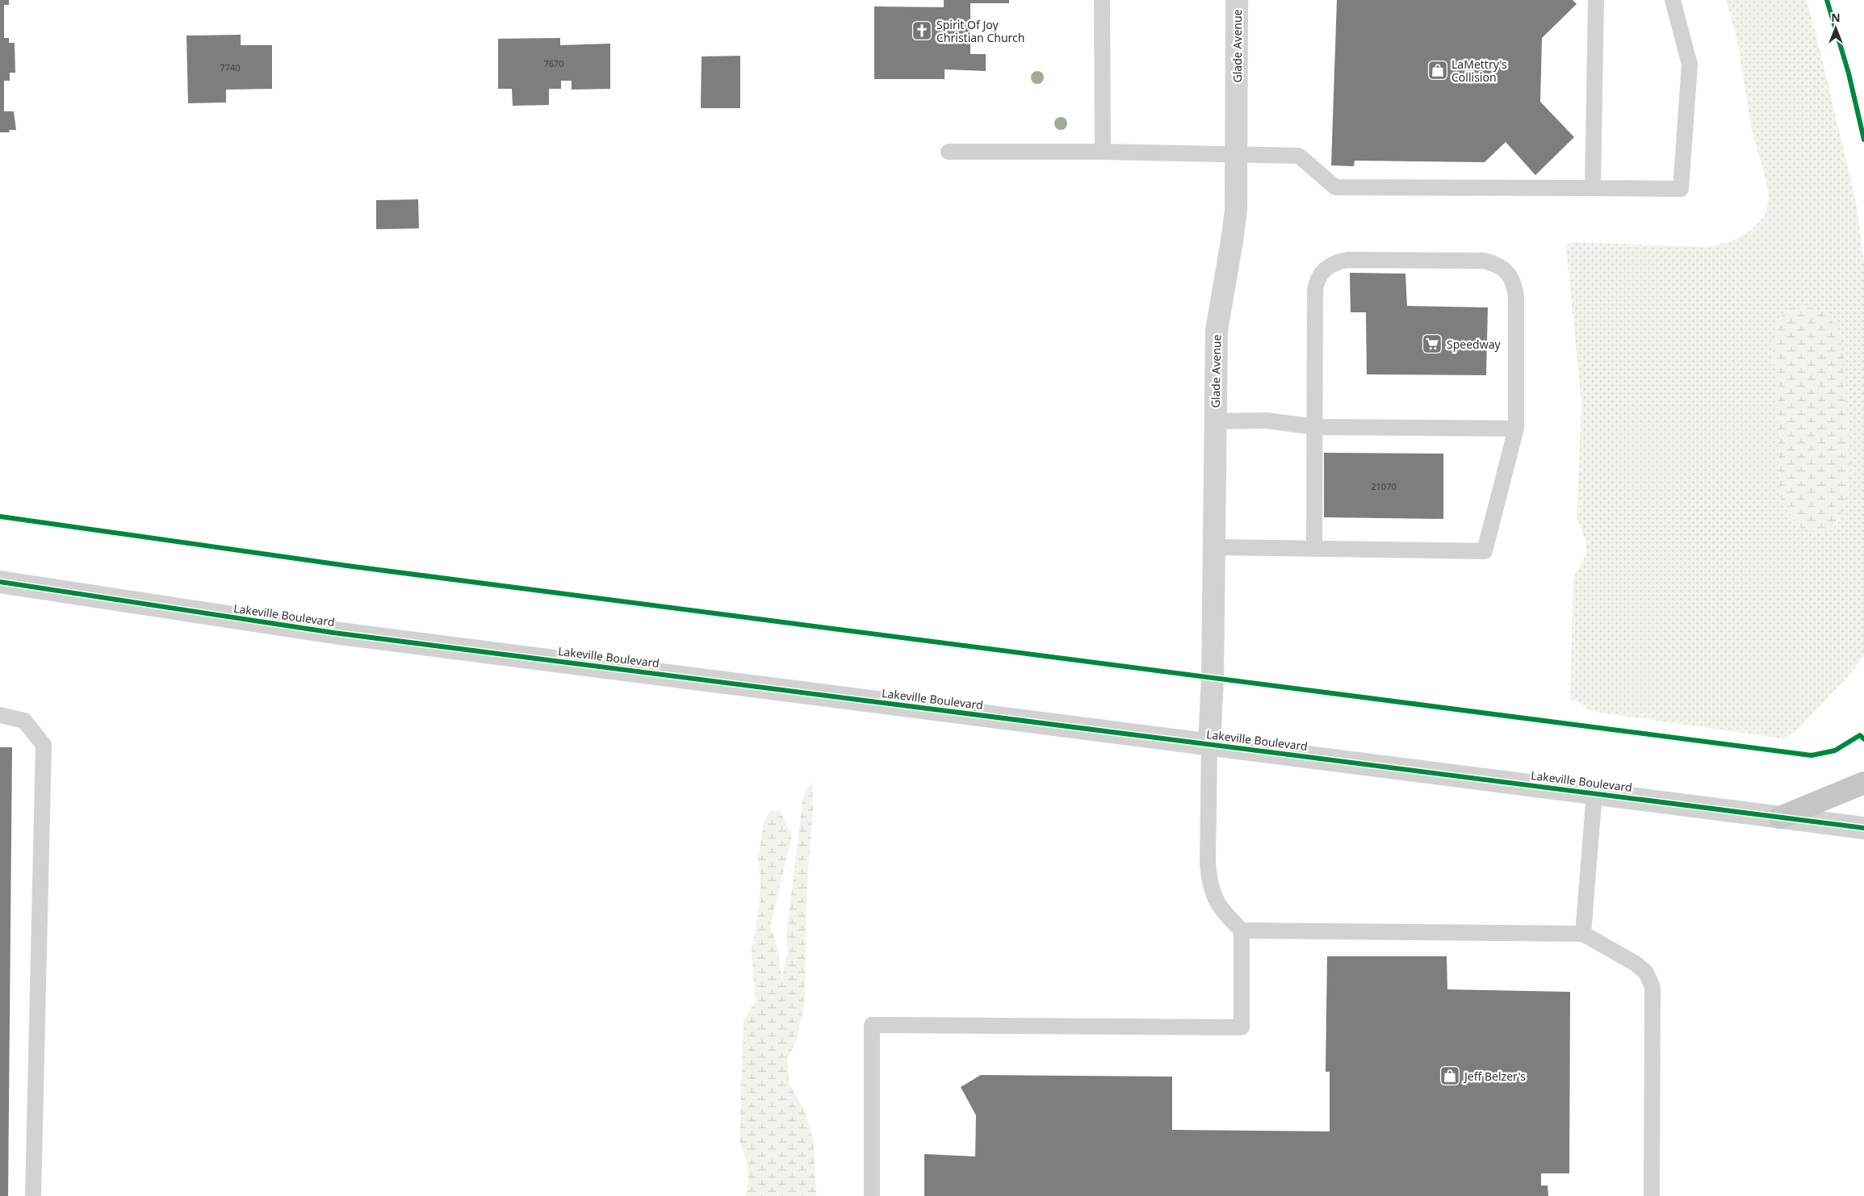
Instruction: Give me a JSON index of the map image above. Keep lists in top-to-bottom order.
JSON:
{
  "streets": {
    "street": ["Glade Avenue", "Lakeville Boulevard"]
  },
  "crossings": [
    ["Glade Avenue", "Lakeville Boulevard"]
  ],
  "places": {
    "church": ["Spirit Of Joy Christian Church"],
    "shop": ["LaMettry's Collision", "Jeff Belzer's"],
    "supermarket": ["Speedway"]
  },
  "house_numbers": ["7670", "7740", "21070"],
  "north": "top"
}
